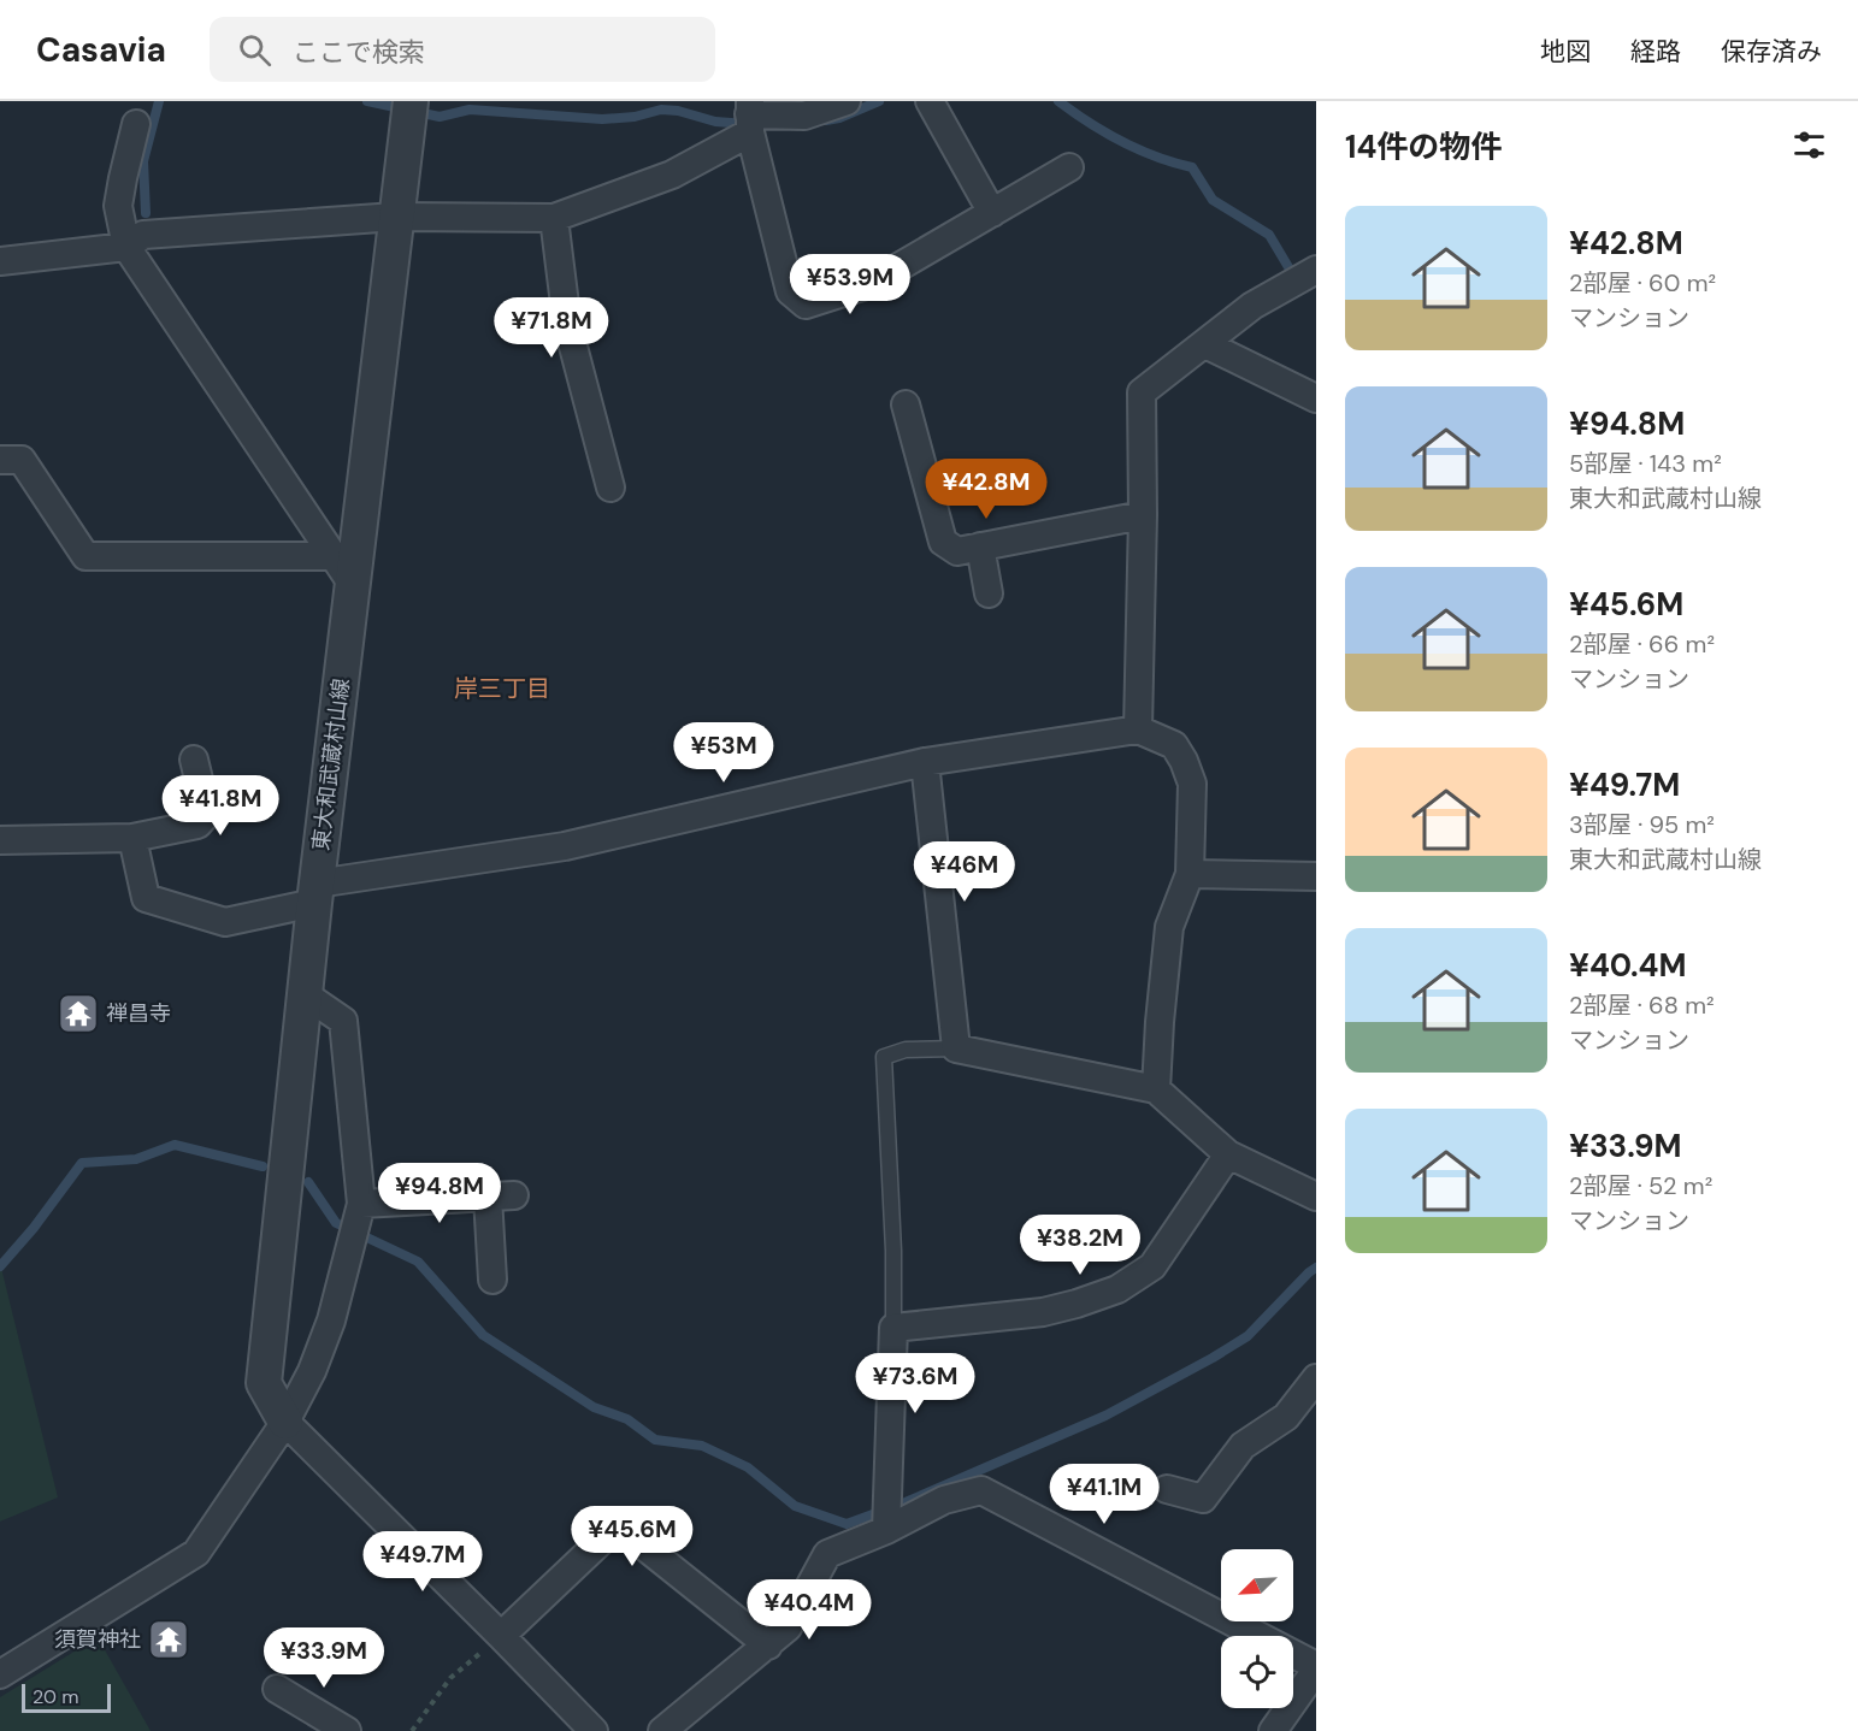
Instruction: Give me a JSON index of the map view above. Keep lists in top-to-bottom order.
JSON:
{
  "streets": {
    "street": ["東大和武蔵村山線"]
  },
  "districts": ["岸三丁目"],
  "places": {
    "temple": ["禅昌寺", "須賀神社"]
  },
  "scale_bar": "20 m",
  "north": "bottom left",
  "page": {
    "header": "Casavia",
    "search": "ここで検索",
    "nav": ["地図", "経路", "保存済み"],
    "heading": "14件の物件",
    "list": [
      {
        "name": "¥42.8M",
        "note": "2部屋 · 60 m² · マンション"
      },
      {
        "name": "¥94.8M",
        "note": "5部屋 · 143 m² · 東大和武蔵村山線"
      },
      {
        "name": "¥45.6M",
        "note": "2部屋 · 66 m² · マンション"
      },
      {
        "name": "¥49.7M",
        "note": "3部屋 · 95 m² · 東大和武蔵村山線"
      },
      {
        "name": "¥40.4M",
        "note": "2部屋 · 68 m² · マンション"
      },
      {
        "name": "¥33.9M",
        "note": "2部屋 · 52 m² · マンション"
      }
    ],
    "price": [
      "¥53.9M",
      "¥71.8M",
      "¥42.8M",
      "¥53M",
      "¥41.8M",
      "¥46M",
      "¥94.8M",
      "¥38.2M",
      "¥73.6M",
      "¥41.1M",
      "¥45.6M",
      "¥49.7M",
      "¥40.4M",
      "¥33.9M"
    ],
    "scale": "20 m"
  }
}
